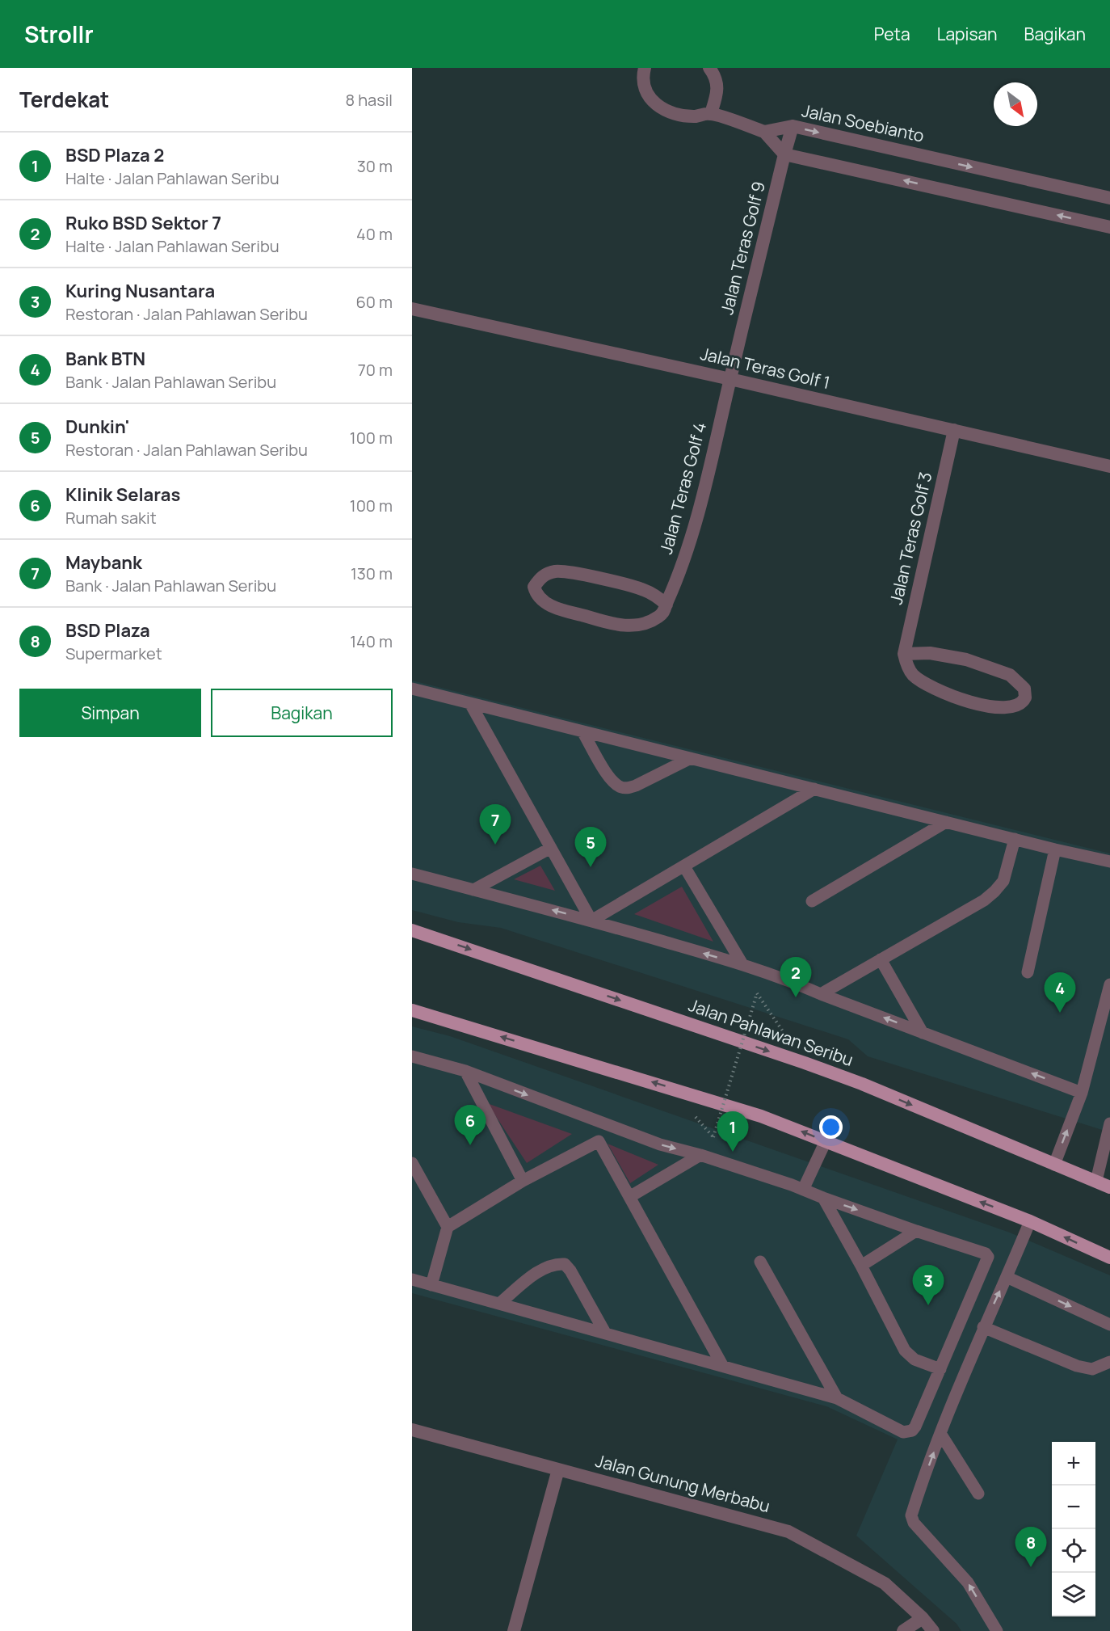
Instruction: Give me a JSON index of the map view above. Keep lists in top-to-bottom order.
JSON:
{
  "streets": {
    "main road": ["Jalan Pahlawan Seribu"],
    "street": [
      "Jalan Soebianto",
      "Jalan Teras Golf 9",
      "Jalan Teras Golf 1",
      "Jalan Teras Golf 4",
      "Jalan Teras Golf 3",
      "Jalan Gunung Merbabu"
    ]
  },
  "crossings": [
    ["Jalan Soebianto", "Jalan Teras Golf 9"],
    ["Jalan Teras Golf 9", "Jalan Teras Golf 1"],
    ["Jalan Teras Golf 9", "Jalan Teras Golf 4"],
    ["Jalan Teras Golf 1", "Jalan Teras Golf 4"],
    ["Jalan Teras Golf 1", "Jalan Teras Golf 3"]
  ],
  "north": "bottom right",
  "page": {
    "header": "Strollr",
    "nav": ["Peta", "Lapisan", "Bagikan"],
    "heading": ["Terdekat", "8 hasil"],
    "list": [
      {
        "mark": "1",
        "name": "BSD Plaza 2",
        "note": "Halte · Jalan Pahlawan Seribu",
        "value": "30 m"
      },
      {
        "mark": "2",
        "name": "Ruko BSD Sektor 7",
        "note": "Halte · Jalan Pahlawan Seribu",
        "value": "40 m"
      },
      {
        "mark": "3",
        "name": "Kuring Nusantara",
        "note": "Restoran · Jalan Pahlawan Seribu",
        "value": "60 m"
      },
      {
        "mark": "4",
        "name": "Bank BTN",
        "note": "Bank · Jalan Pahlawan Seribu",
        "value": "70 m"
      },
      {
        "mark": "5",
        "name": "Dunkin'",
        "note": "Restoran · Jalan Pahlawan Seribu",
        "value": "100 m"
      },
      {
        "mark": "6",
        "name": "Klinik Selaras",
        "note": "Rumah sakit",
        "value": "100 m"
      },
      {
        "mark": "7",
        "name": "Maybank",
        "note": "Bank · Jalan Pahlawan Seribu",
        "value": "130 m"
      },
      {
        "mark": "8",
        "name": "BSD Plaza",
        "note": "Supermarket",
        "value": "140 m"
      }
    ],
    "buttons": ["Simpan", "Bagikan"],
    "pins": [
      "7",
      "5",
      "2",
      "4",
      "6",
      "1",
      "3",
      "8"
    ],
    "map_buttons": ["+", "−"]
  }
}
